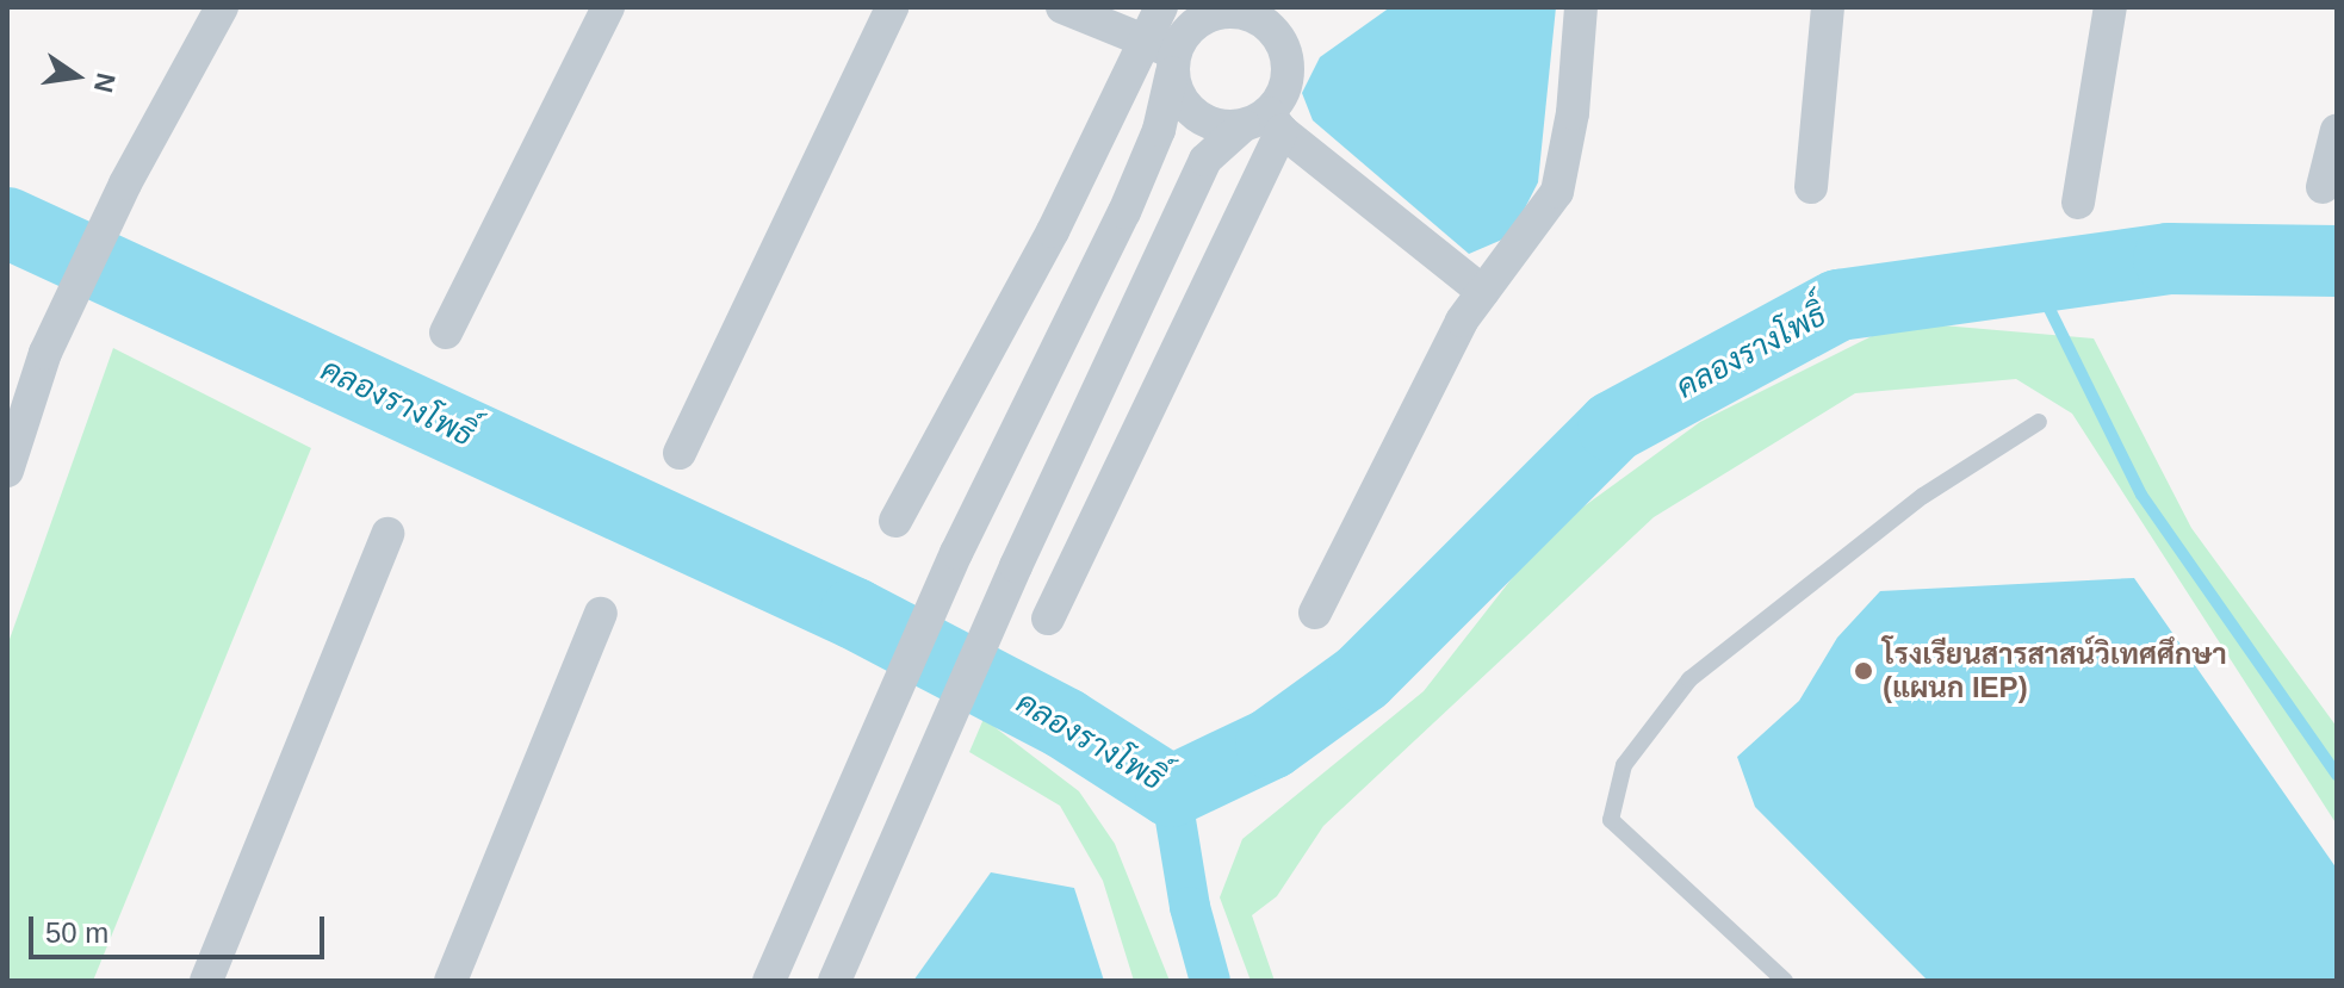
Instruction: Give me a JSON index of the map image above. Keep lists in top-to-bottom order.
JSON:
{
  "water": ["คลองรางโพธิ์"],
  "places": ["โรงเรียนสารสาสน์วิเทศศึกษา (แผนก IEP)"],
  "scale_bar": "50 m",
  "north": "right"
}
